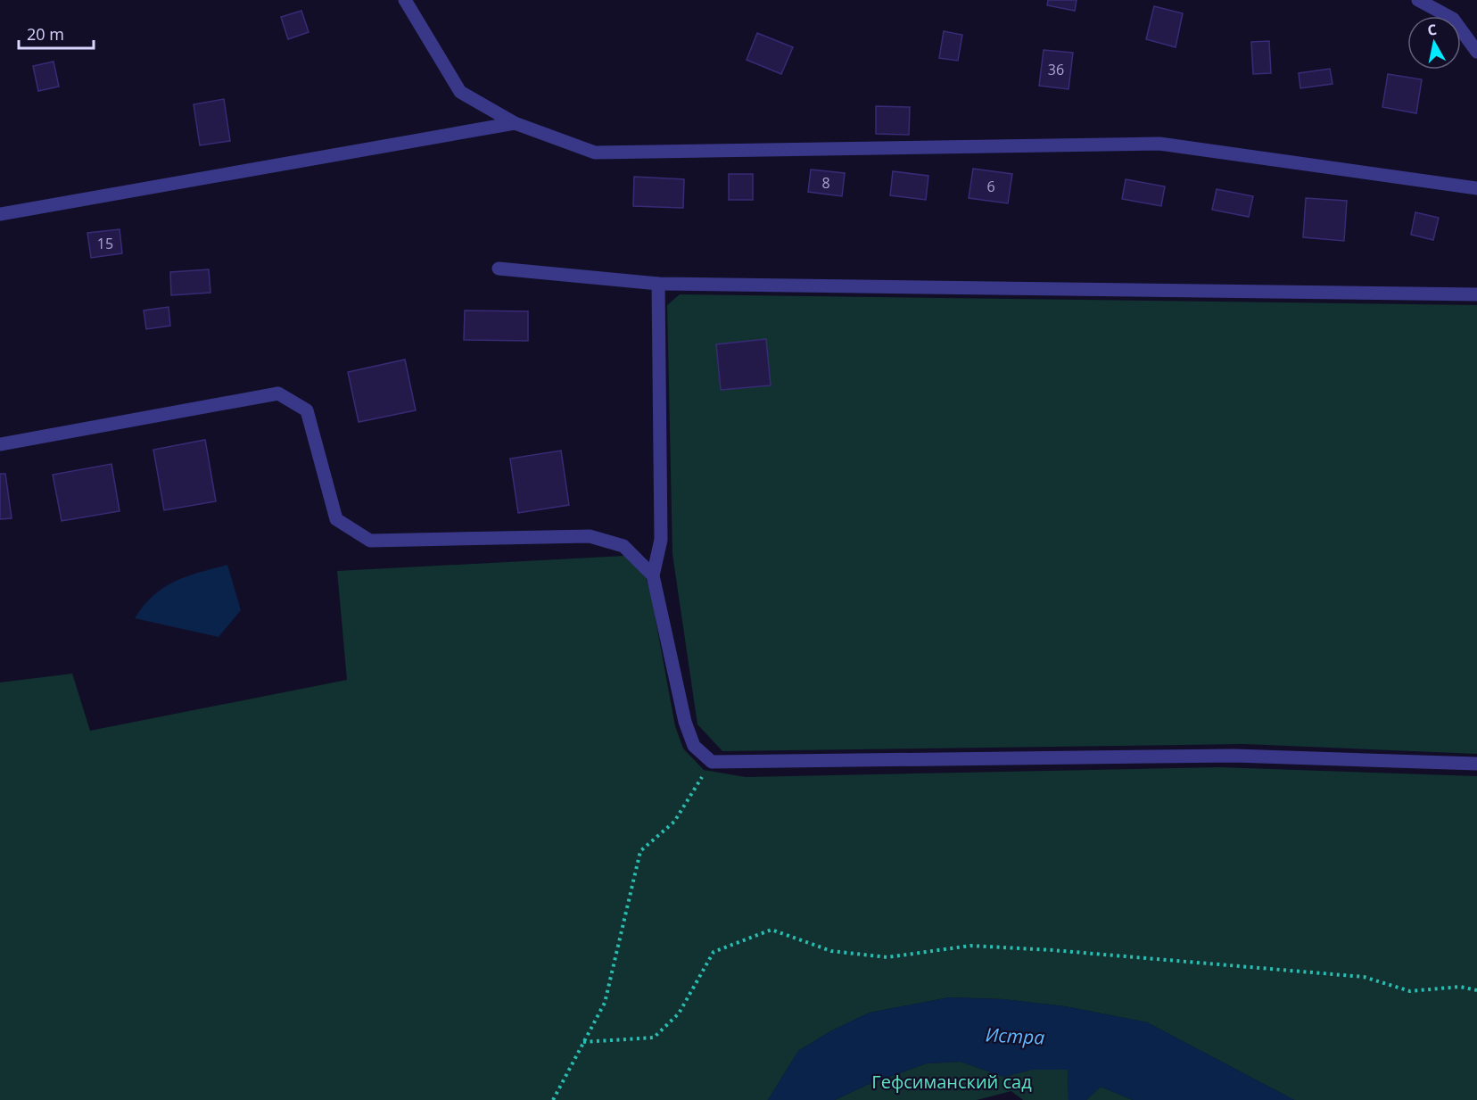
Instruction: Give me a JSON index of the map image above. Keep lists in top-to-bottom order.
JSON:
{
  "water": ["Истра"],
  "parks": ["Гефсиманский сад"],
  "house_numbers": [
    "36",
    "8",
    "6",
    "15"
  ],
  "scale_bar": "20 m",
  "north": "top"
}
